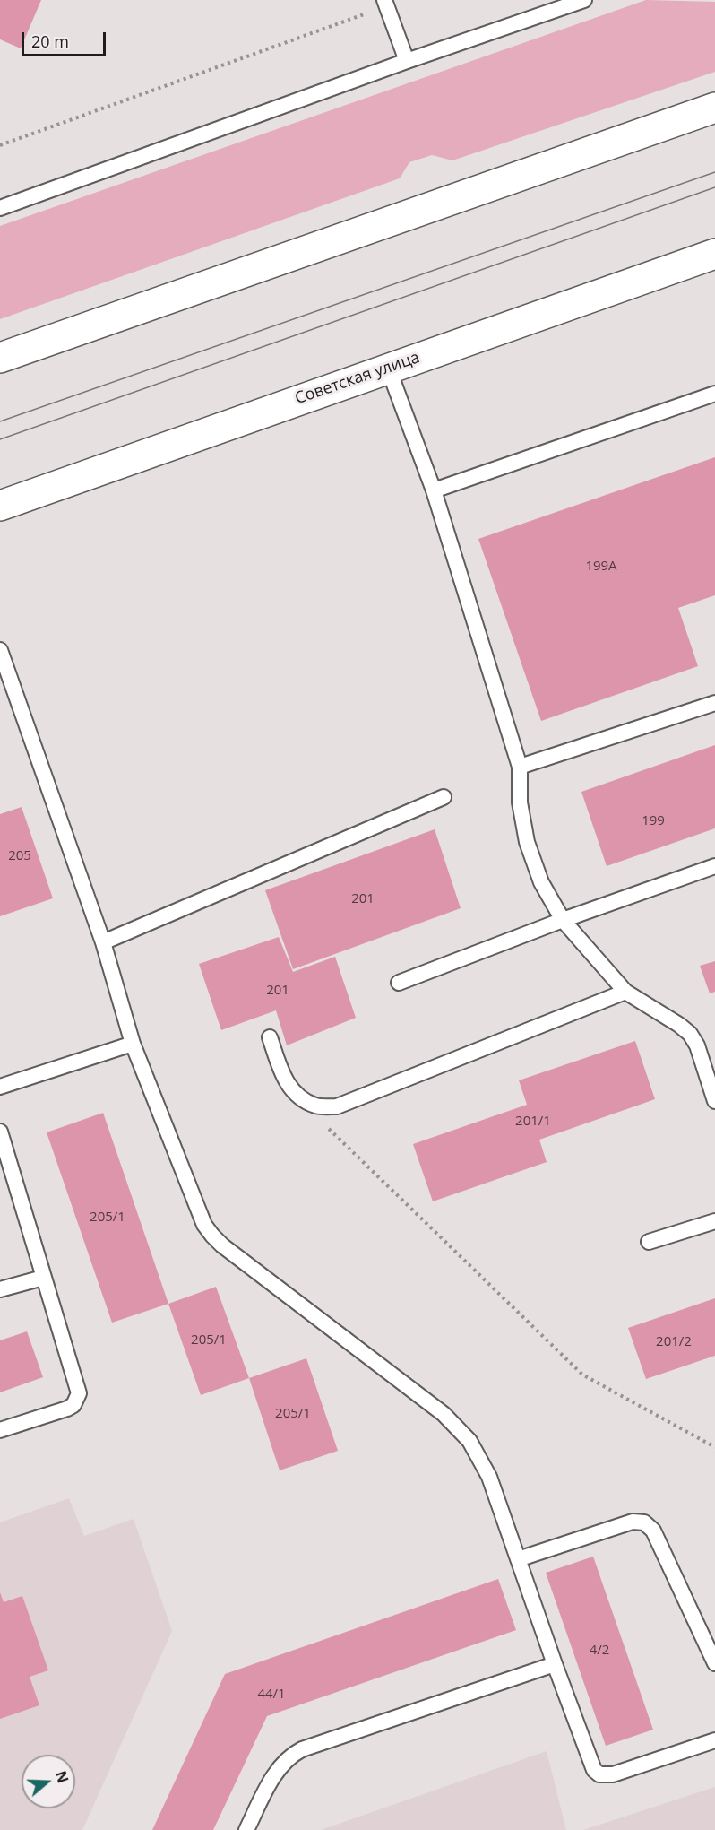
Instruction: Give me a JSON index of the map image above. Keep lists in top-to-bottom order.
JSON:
{
  "streets": {
    "main road": ["Советская улица"]
  },
  "house_numbers": [
    "199А",
    "199",
    "205",
    "201",
    "201",
    "201/1",
    "205/1",
    "205/1",
    "201/2",
    "205/1",
    "4/2",
    "44/1"
  ],
  "scale_bar": "20 m",
  "north": "right"
}
